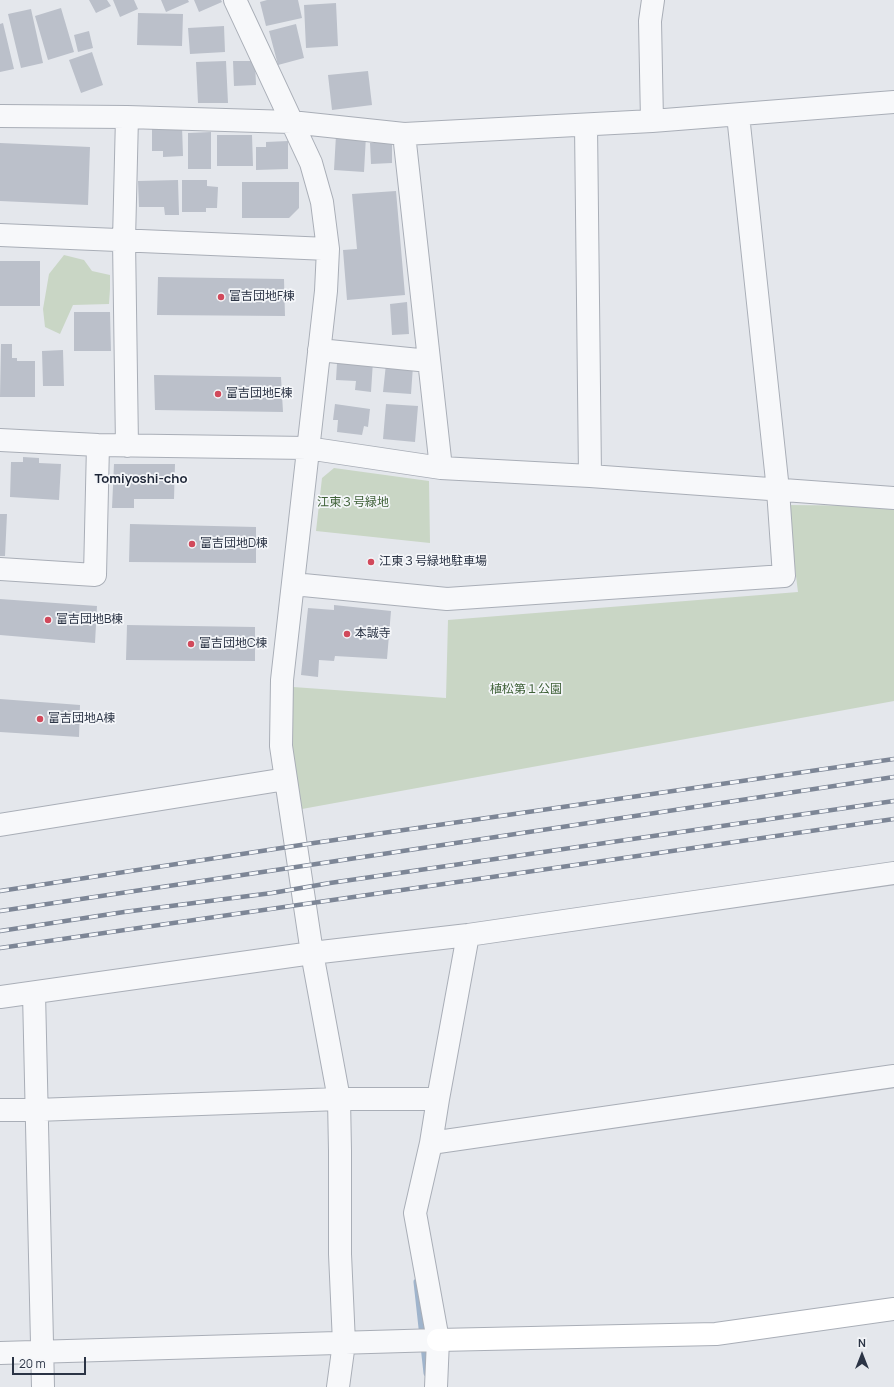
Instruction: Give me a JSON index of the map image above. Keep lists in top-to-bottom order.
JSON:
{
  "districts": ["Tomiyoshi-cho"],
  "parks": ["江東３号緑地", "植松第１公園"],
  "places": [
    "富吉団地F棟",
    "富吉団地E棟",
    "富吉団地D棟",
    "江東３号緑地駐車場",
    "富吉団地B棟",
    "本誠寺",
    "富吉団地C棟",
    "富吉団地A棟"
  ],
  "scale_bar": "20 m",
  "north": "top"
}
